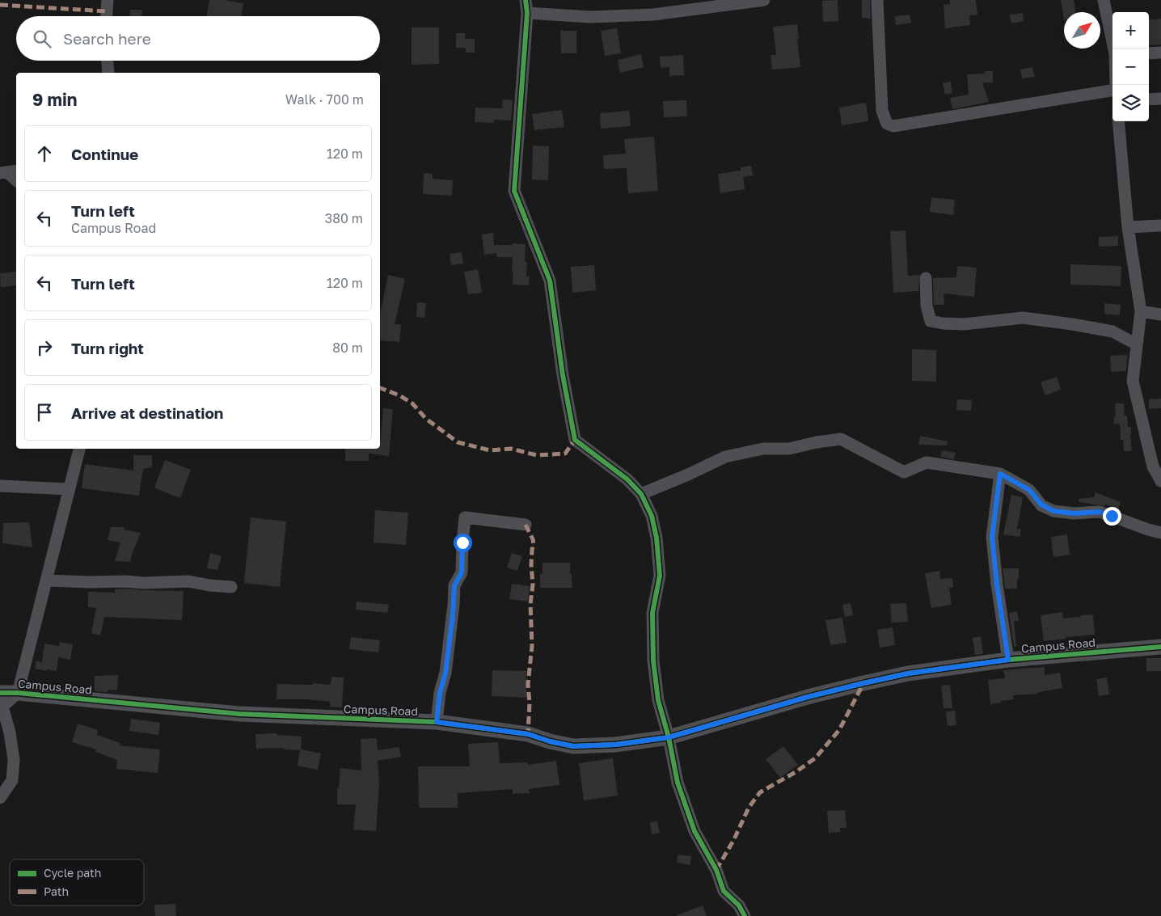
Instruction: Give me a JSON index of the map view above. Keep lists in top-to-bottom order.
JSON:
{
  "streets": {
    "street": ["Campus Road"]
  },
  "legend": ["Cycle path", "Path"],
  "north": "top right",
  "page": {
    "map_buttons": ["+", "−"],
    "search": "Search here",
    "heading": ["9 min", "Walk · 700 m"],
    "list": [
      ["Continue", "120 m"],
      ["Turn left", "Campus Road", "380 m"],
      ["Turn left", "120 m"],
      ["Turn right", "80 m"],
      "Arrive at destination"
    ]
  }
}
